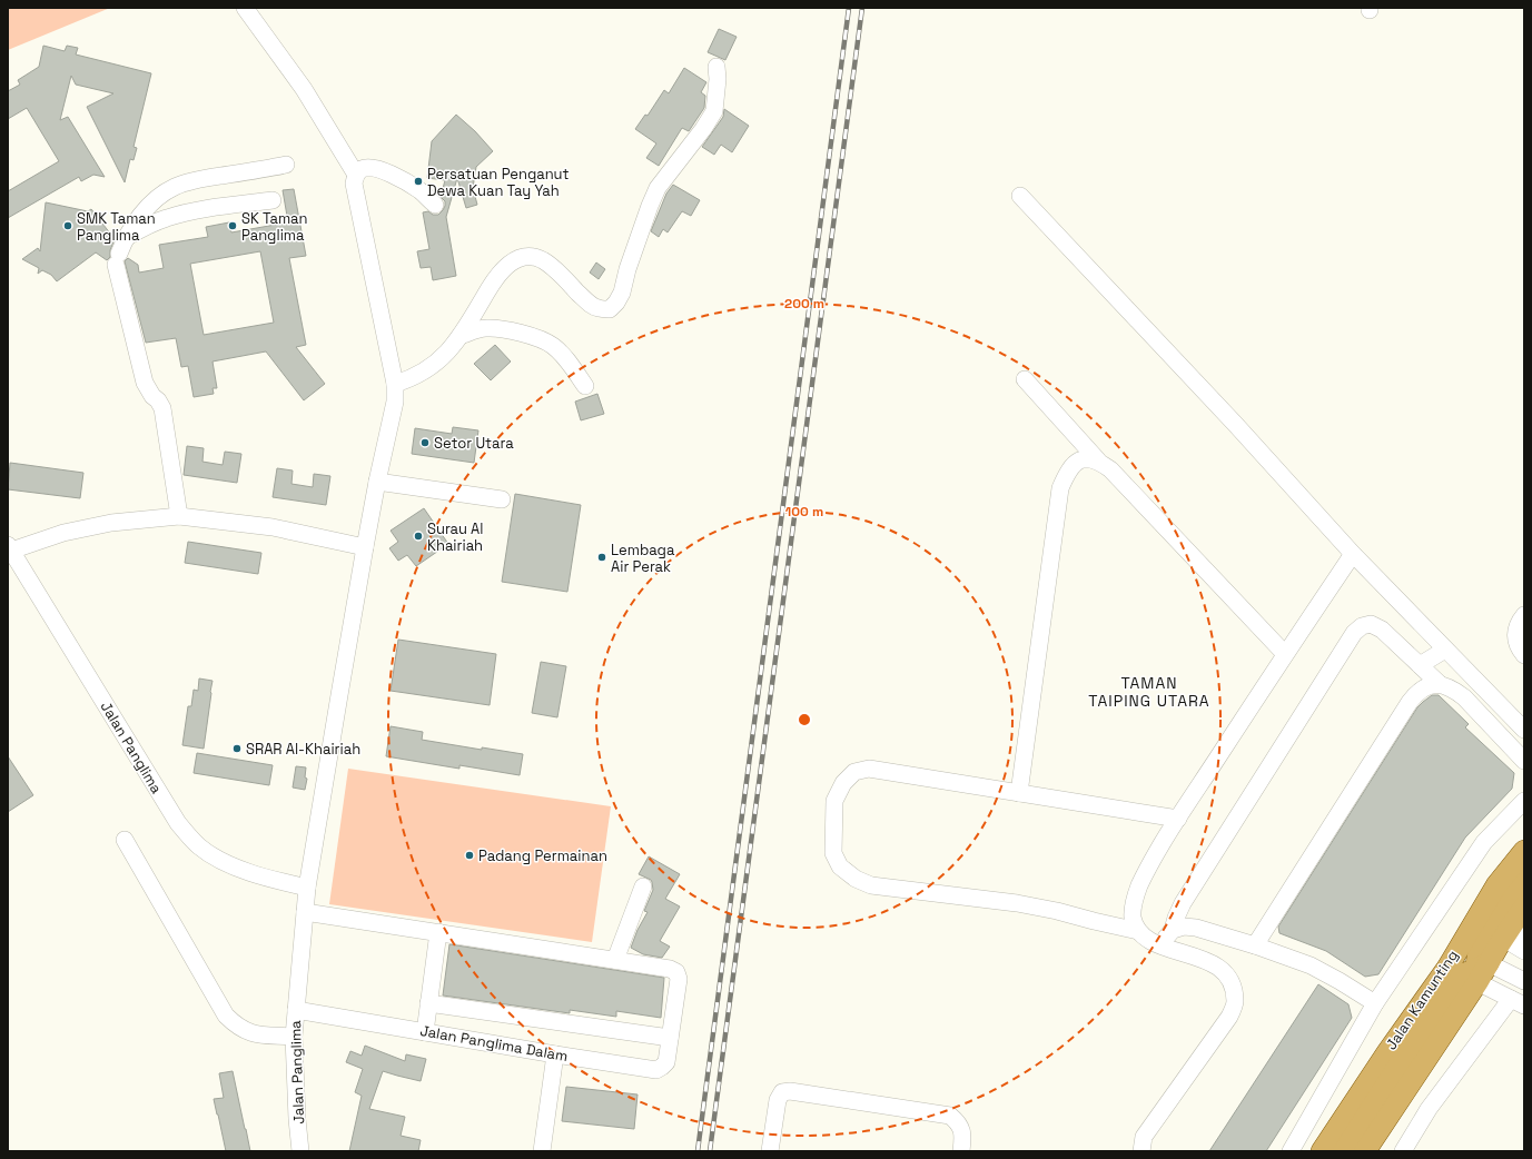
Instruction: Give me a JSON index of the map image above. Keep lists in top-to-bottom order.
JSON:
{
  "streets": {
    "main road": ["Jalan Kamunting"],
    "street": ["Jalan Panglima", "Jalan Panglima Dalam"]
  },
  "crossings": [
    ["Jalan Panglima", "Jalan Panglima Dalam"]
  ],
  "districts": ["TAMAN TAIPING UTARA"],
  "places": [
    "Persatuan Penganut Dewa Kuan Tay Yah",
    "SMK Taman Panglima",
    "SK Taman Panglima",
    "Setor Utara",
    "Surau Al Khairiah",
    "Lembaga Air Perak",
    "SRAR Al-Khairiah",
    "Padang Permainan"
  ],
  "rings": ["200 m", "100 m"]
}
